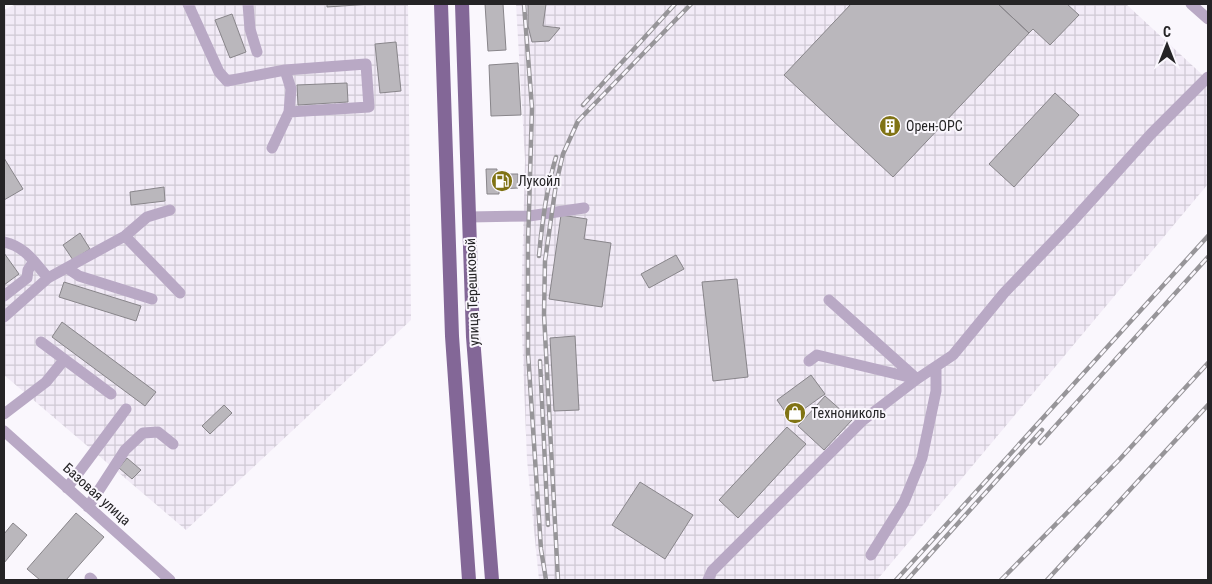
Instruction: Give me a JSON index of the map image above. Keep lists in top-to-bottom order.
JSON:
{
  "streets": {
    "main road": ["улица Терешковой"],
    "street": ["Базовая улица"]
  },
  "places": {
    "building": ["Орен-ОРС"],
    "fuel station": ["Лукойл"],
    "shop": ["Технониколь"]
  },
  "north": "top"
}
